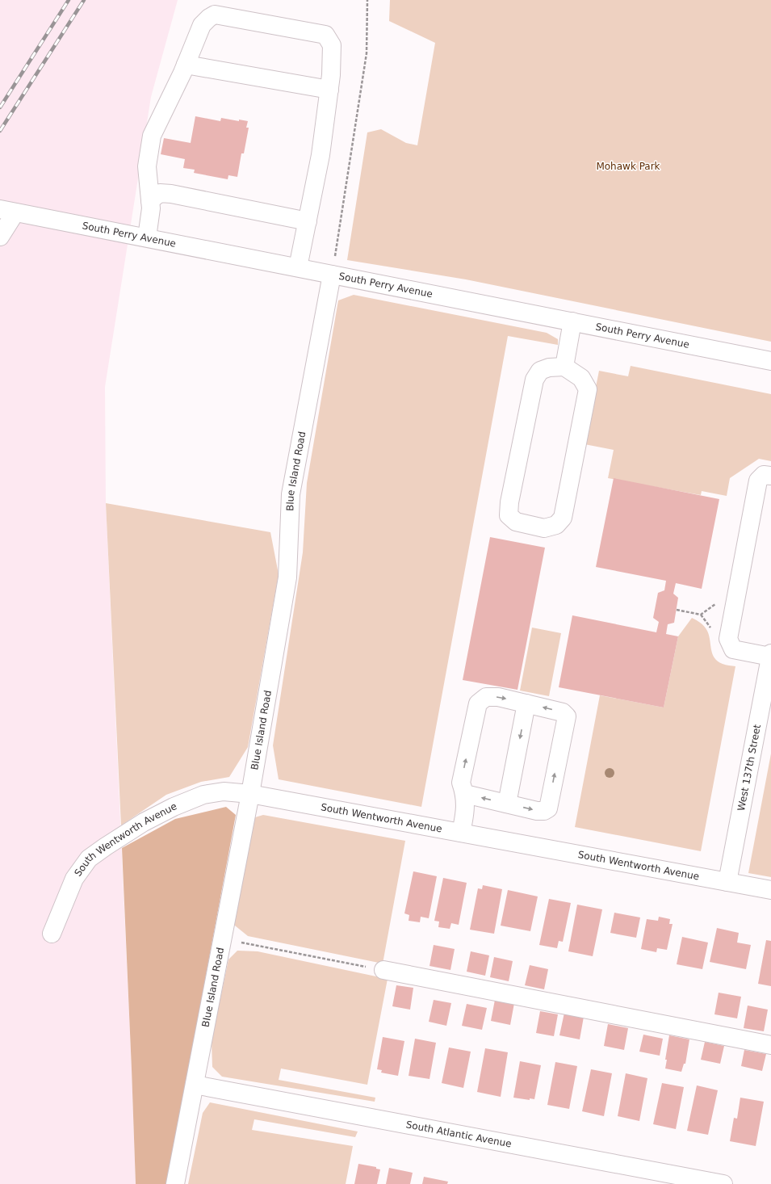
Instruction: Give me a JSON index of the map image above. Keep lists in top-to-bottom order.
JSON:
{
  "streets": {
    "street": [
      "South Perry Avenue",
      "Blue Island Road",
      "West 137th Street",
      "South Wentworth Avenue",
      "South Atlantic Avenue"
    ]
  },
  "crossings": [
    ["South Perry Avenue", "Blue Island Road"],
    ["Blue Island Road", "South Wentworth Avenue"],
    ["Blue Island Road", "South Atlantic Avenue"],
    ["West 137th Street", "South Wentworth Avenue"]
  ],
  "parks": ["Mohawk Park"]
}
